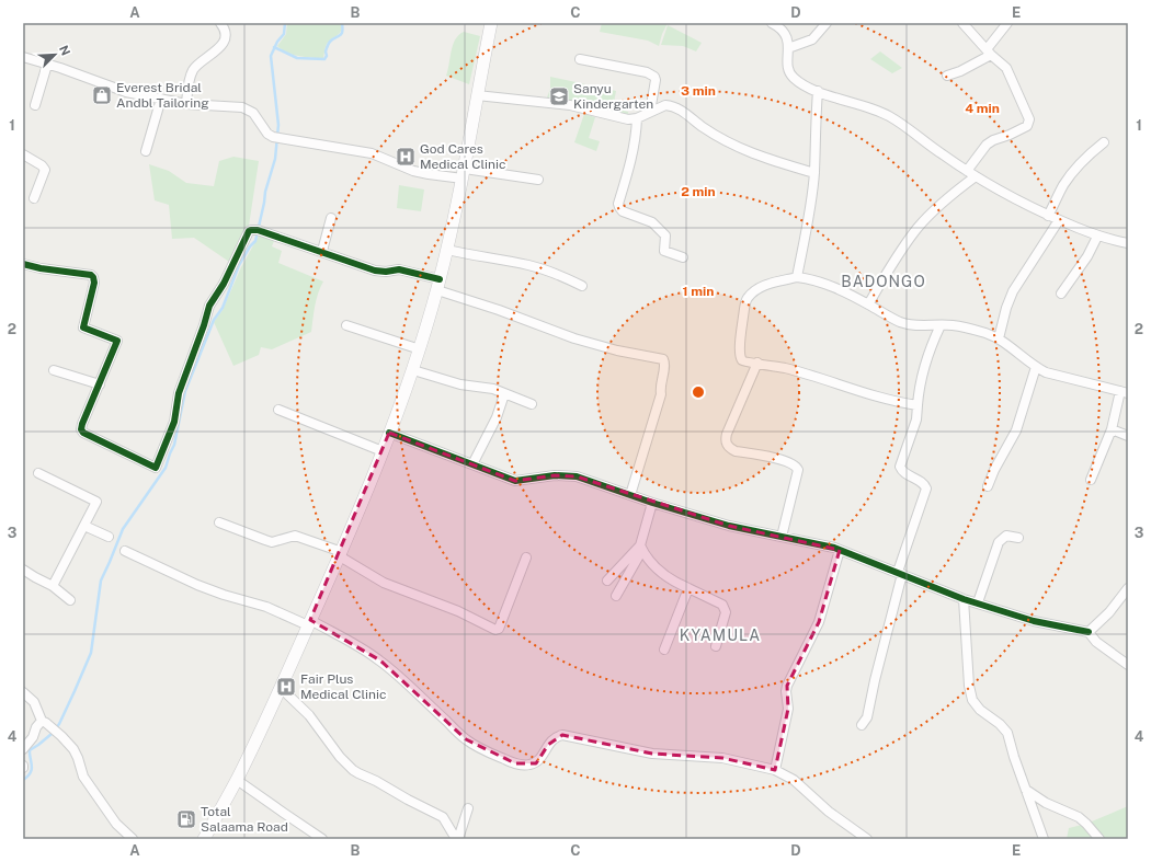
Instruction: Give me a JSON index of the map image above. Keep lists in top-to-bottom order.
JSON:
{
  "districts": ["BADONGO", "KYAMULA"],
  "places": {
    "shop": ["Everest Bridal Andbl Tailoring"],
    "school or university": ["Sanyu Kindergarten"],
    "hospital": ["God Cares Medical Clinic", "Fair Plus Medical Clinic"],
    "fuel station": ["Total Salaama Road"]
  },
  "north": "top right",
  "grid": {
    "columns": [
      "A",
      "B",
      "C",
      "D",
      "E"
    ],
    "rows": [
      "1",
      "2",
      "3",
      "4"
    ]
  },
  "rings": [
    "3 min",
    "4 min",
    "2 min",
    "1 min"
  ]
}
